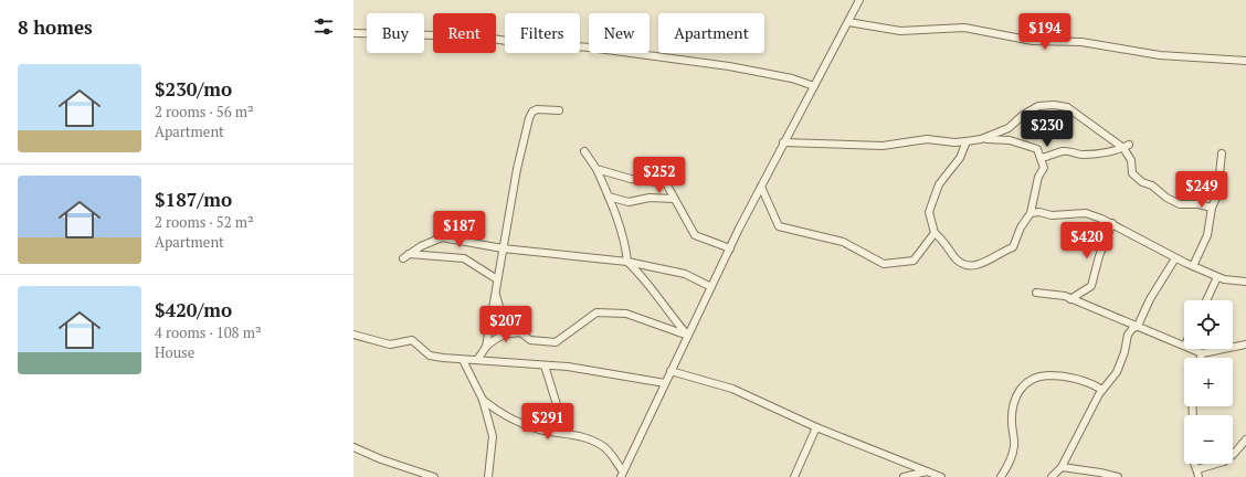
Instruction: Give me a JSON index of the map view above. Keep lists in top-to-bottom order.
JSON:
{
  "page": {
    "heading": "8 homes",
    "price": [
      "$194",
      "$230",
      "$252",
      "$249",
      "$187",
      "$420",
      "$207",
      "$291"
    ],
    "chip": [
      "Buy",
      "Rent",
      "Filters",
      "New",
      "Apartment"
    ],
    "list": [
      {
        "name": "$230/mo",
        "note": "2 rooms · 56 m² · Apartment"
      },
      {
        "name": "$187/mo",
        "note": "2 rooms · 52 m² · Apartment"
      },
      {
        "name": "$420/mo",
        "note": "4 rooms · 108 m² · House"
      }
    ],
    "map_buttons": ["+", "−"]
  }
}
